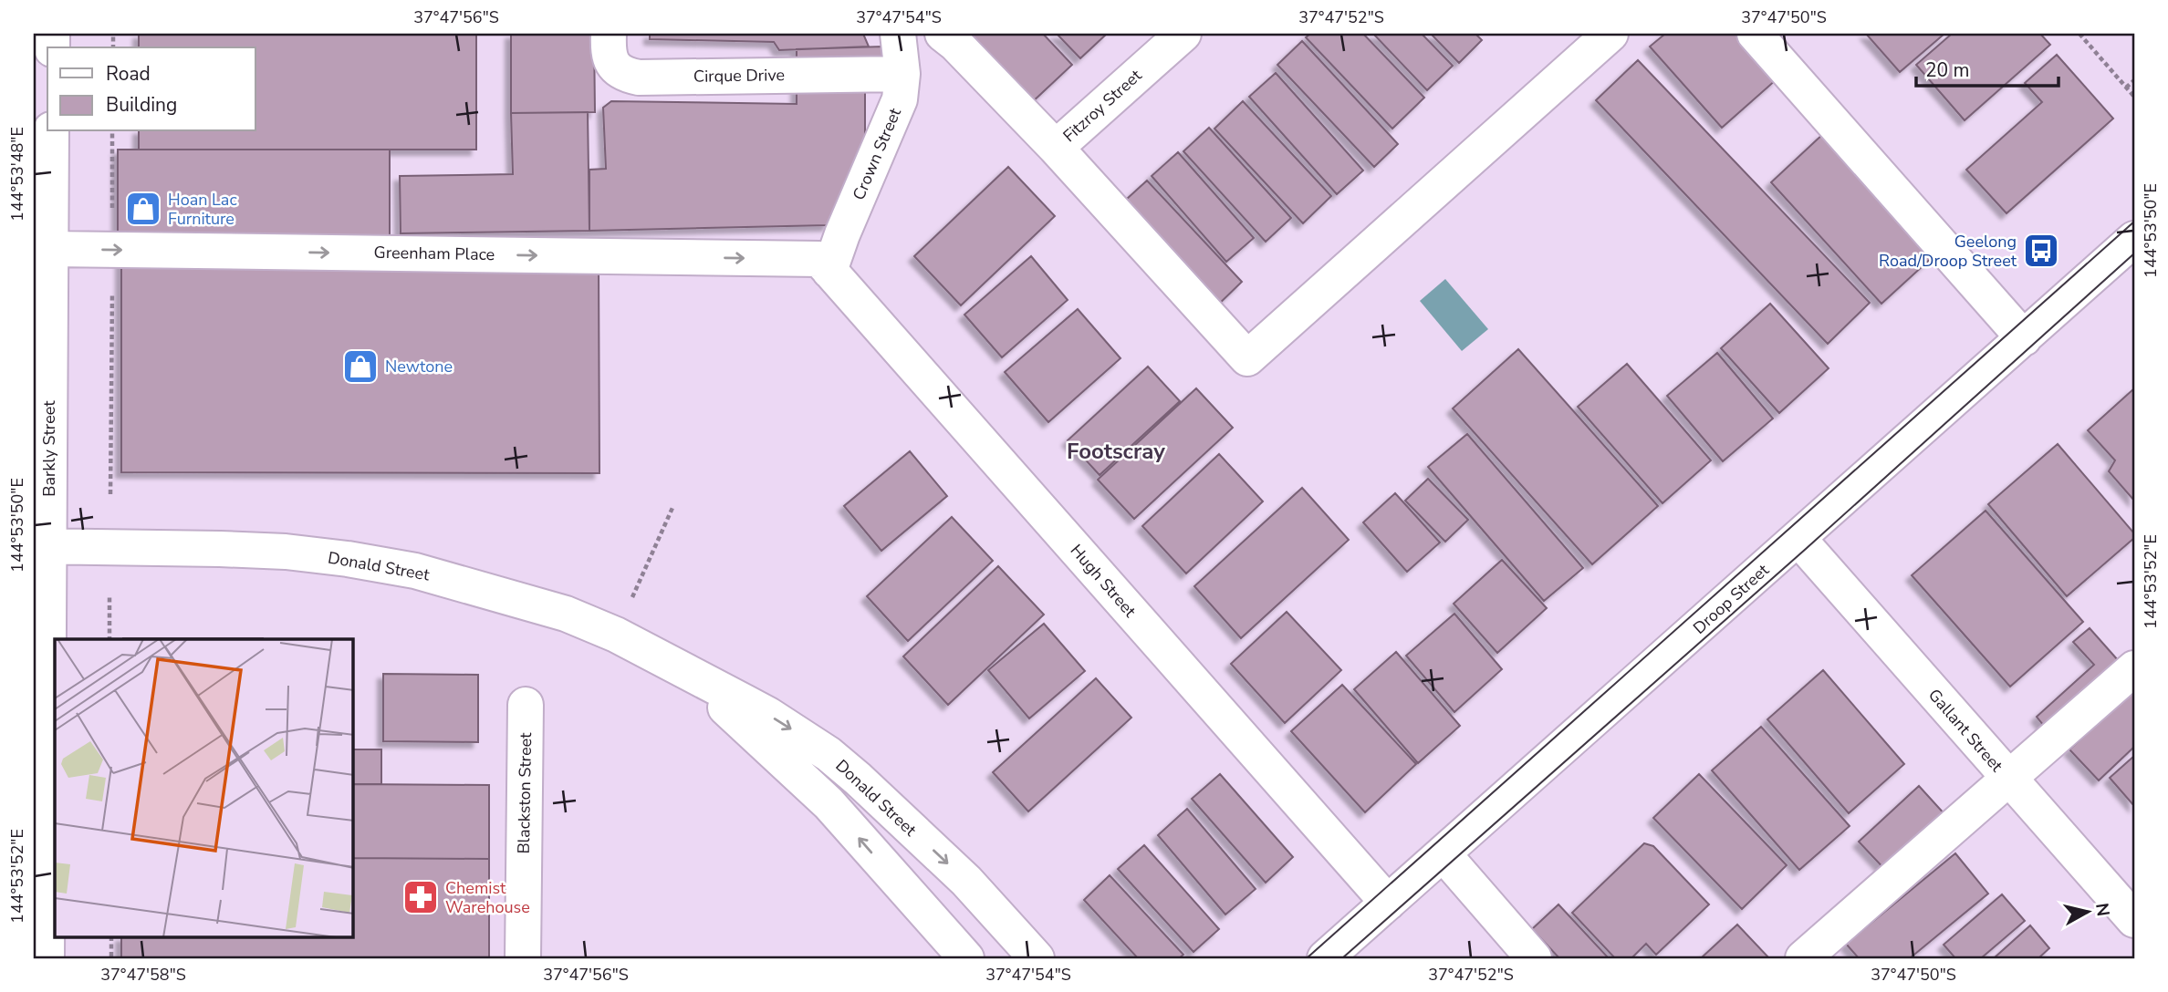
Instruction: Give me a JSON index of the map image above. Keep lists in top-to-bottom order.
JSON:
{
  "streets": {
    "street": [
      "Cirque Drive",
      "Fitzroy Street",
      "Crown Street",
      "Greenham Place",
      "Barkly Street",
      "Donald Street",
      "Hugh Street",
      "Droop Street",
      "Gallant Street",
      "Blackston Street"
    ]
  },
  "crossings": [
    ["Cirque Drive", "Crown Street"],
    ["Crown Street", "Greenham Place"],
    ["Crown Street", "Hugh Street"],
    ["Greenham Place", "Barkly Street"],
    ["Greenham Place", "Hugh Street"],
    ["Barkly Street", "Donald Street"],
    ["Hugh Street", "Droop Street"],
    ["Droop Street", "Gallant Street"]
  ],
  "one_way": ["Greenham Place"],
  "districts": ["Footscray"],
  "places": {
    "shop": ["Hoan Lac Furniture", "Newtone"],
    "bus stop": ["Geelong Road/Droop Street"],
    "pharmacy": ["Chemist Warehouse"]
  },
  "legend": ["Road", "Building"],
  "scale_bar": "20 m",
  "north": "right",
  "coordinates": [
    "37°47'56\"S",
    "37°47'54\"S",
    "37°47'52\"S",
    "37°47'50\"S",
    "144°53'48\"E",
    "144°53'50\"E",
    "144°53'52\"E",
    "37°47'58\"S"
  ]
}
